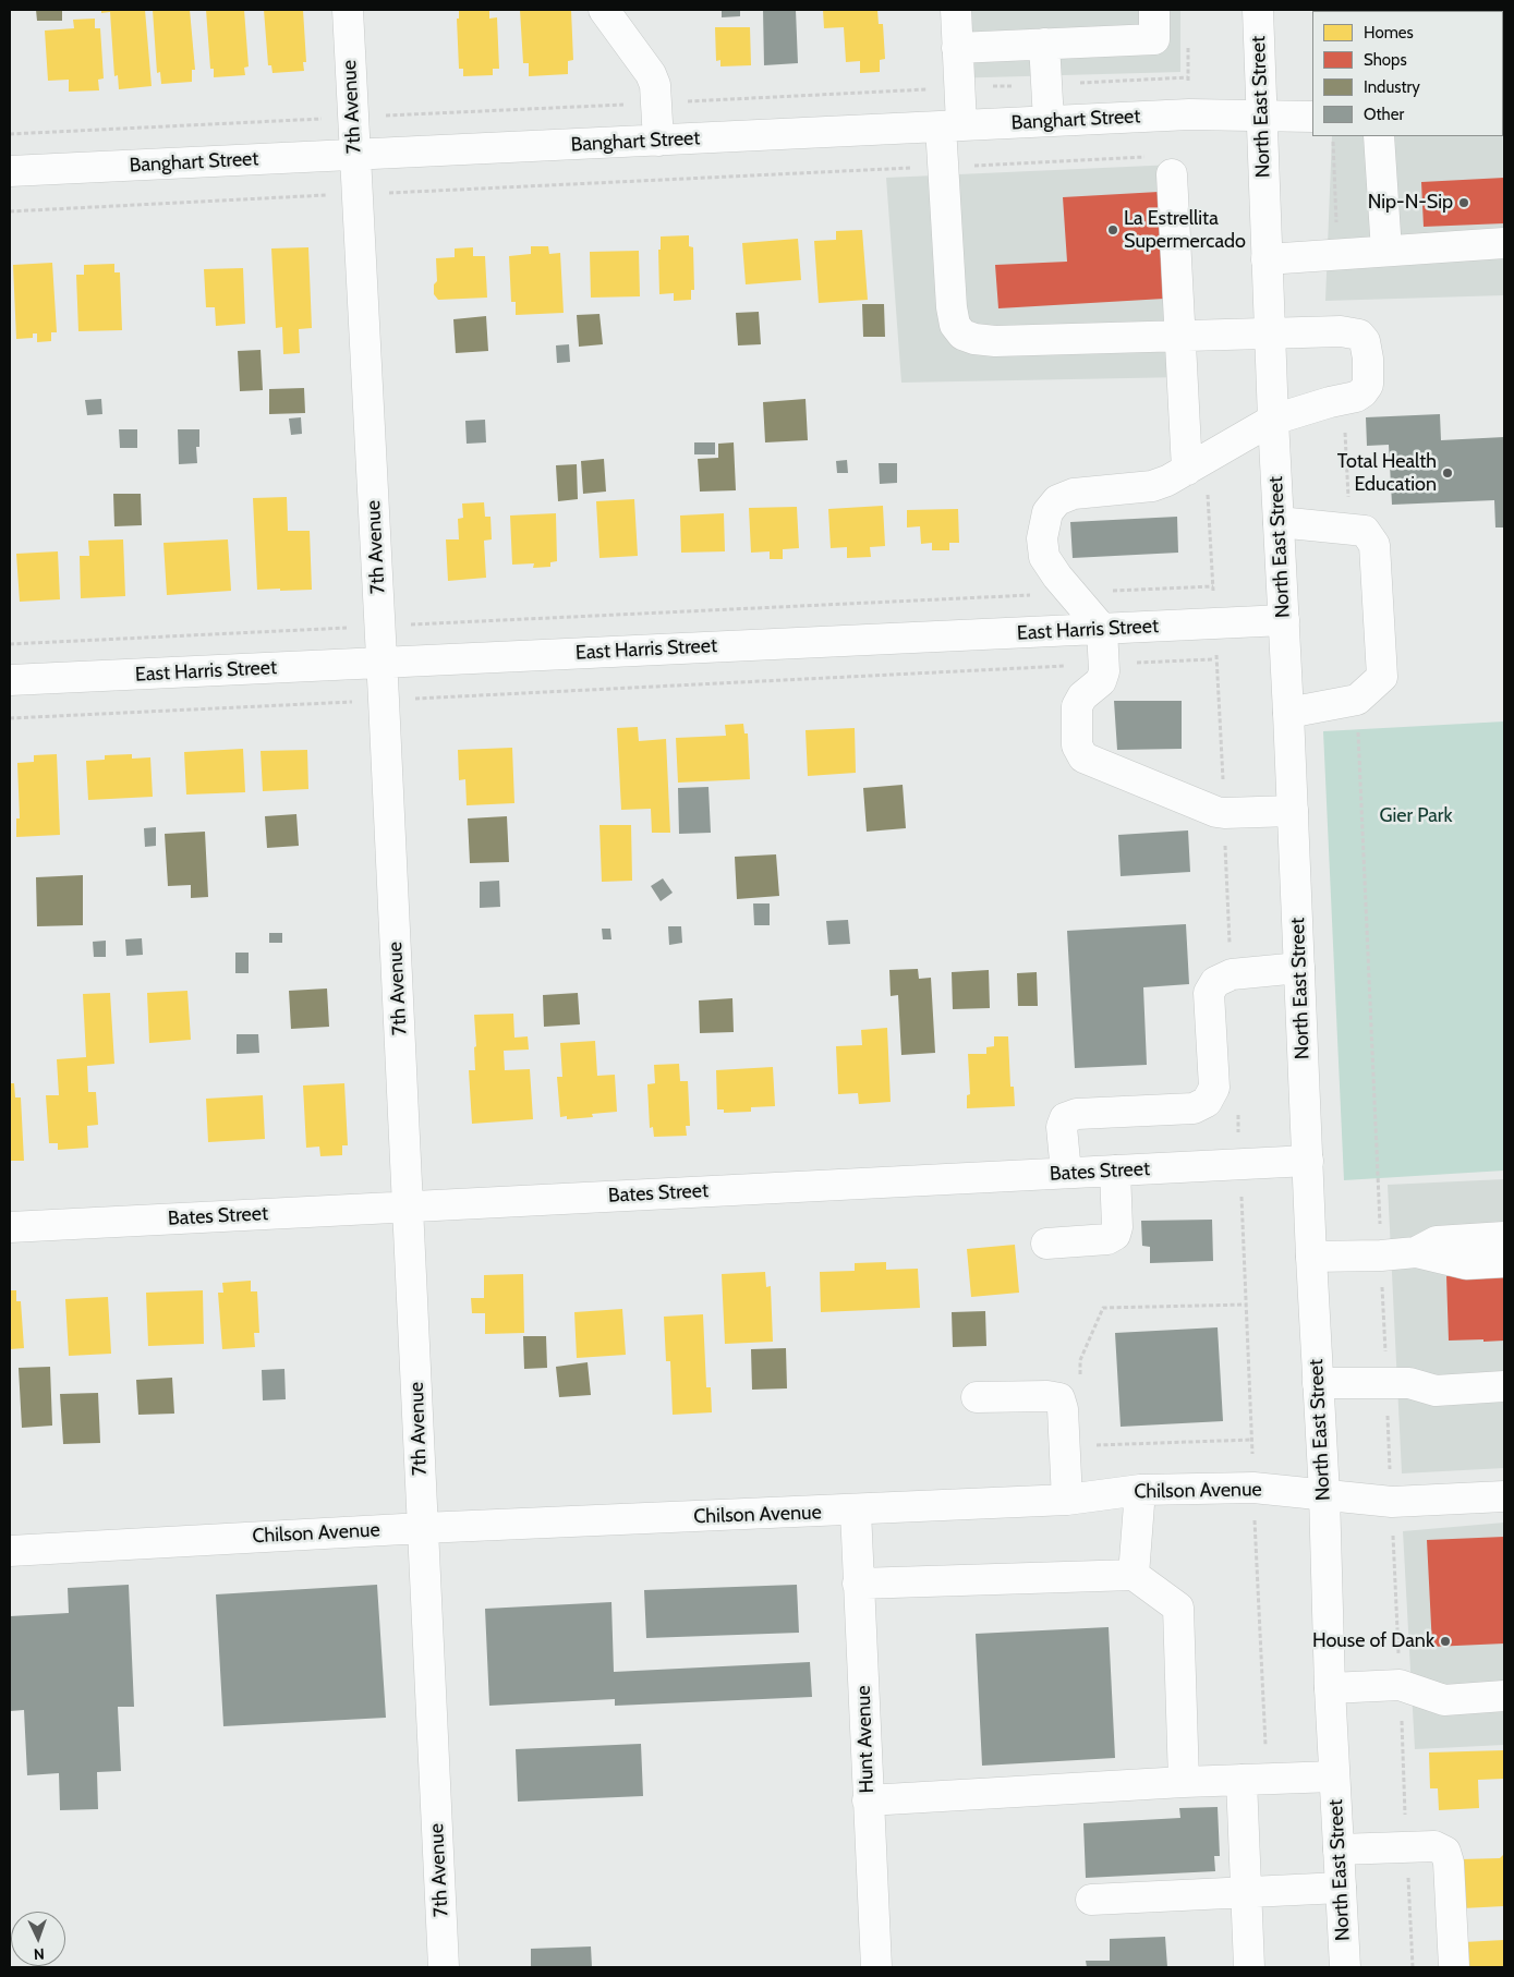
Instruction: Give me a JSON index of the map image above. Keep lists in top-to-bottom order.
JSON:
{
  "streets": {
    "street": [
      "7th Avenue",
      "North East Street",
      "Banghart Street",
      "East Harris Street",
      "Bates Street",
      "Chilson Avenue",
      "Hunt Avenue"
    ]
  },
  "crossings": [
    ["7th Avenue", "Banghart Street"],
    ["7th Avenue", "East Harris Street"],
    ["7th Avenue", "Bates Street"],
    ["7th Avenue", "Chilson Avenue"],
    ["North East Street", "Banghart Street"],
    ["North East Street", "East Harris Street"],
    ["North East Street", "Bates Street"],
    ["North East Street", "Chilson Avenue"],
    ["Chilson Avenue", "Hunt Avenue"]
  ],
  "parks": ["Gier Park"],
  "places": [
    "Nip-N-Sip",
    "La Estrellita Supermercado",
    "Total Health Education",
    "House of Dank"
  ],
  "legend": [
    "Homes",
    "Shops",
    "Industry",
    "Other"
  ],
  "north": "bottom"
}
